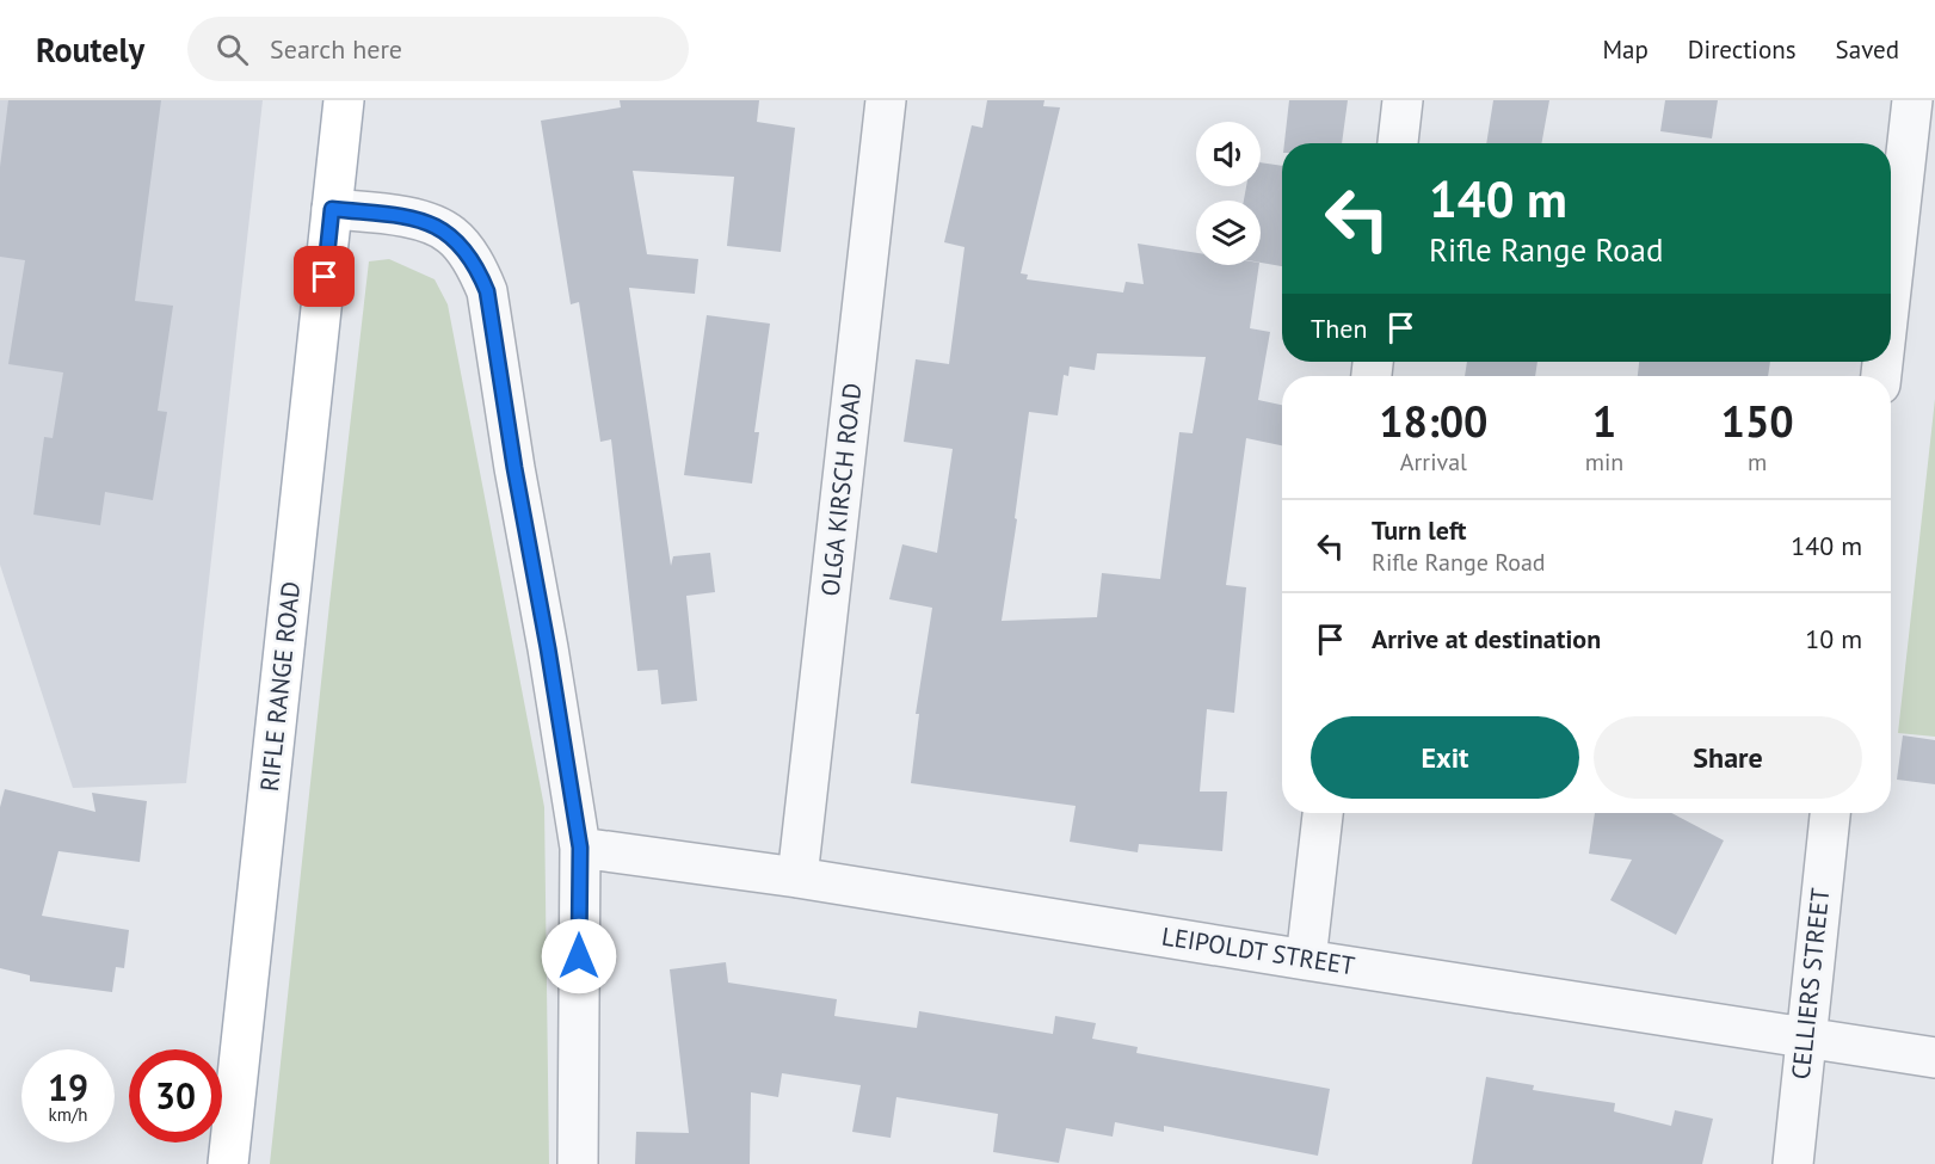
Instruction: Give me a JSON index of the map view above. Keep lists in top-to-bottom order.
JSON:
{
  "streets": {
    "main road": ["RIFLE RANGE ROAD"],
    "street": ["OLGA KIRSCH ROAD", "LEIPOLDT STREET", "CELLIERS STREET"]
  },
  "crossings": [
    ["OLGA KIRSCH ROAD", "LEIPOLDT STREET"],
    ["LEIPOLDT STREET", "CELLIERS STREET"]
  ],
  "page": {
    "header": "Routely",
    "search": "Search here",
    "nav": ["Map", "Directions", "Saved"],
    "turn": ["140 m", "Rifle Range Road"],
    "then": "Then",
    "eta": [
      "18:00",
      "Arrival",
      "1",
      "min",
      "150",
      "m"
    ],
    "list": [
      {
        "name": "Turn left",
        "note": "Rifle Range Road",
        "value": "140 m"
      },
      {
        "name": "Arrive at destination",
        "value": "10 m"
      }
    ],
    "buttons": ["Exit", "Share"],
    "speed": "19 km/h",
    "limit": "30"
  }
}
